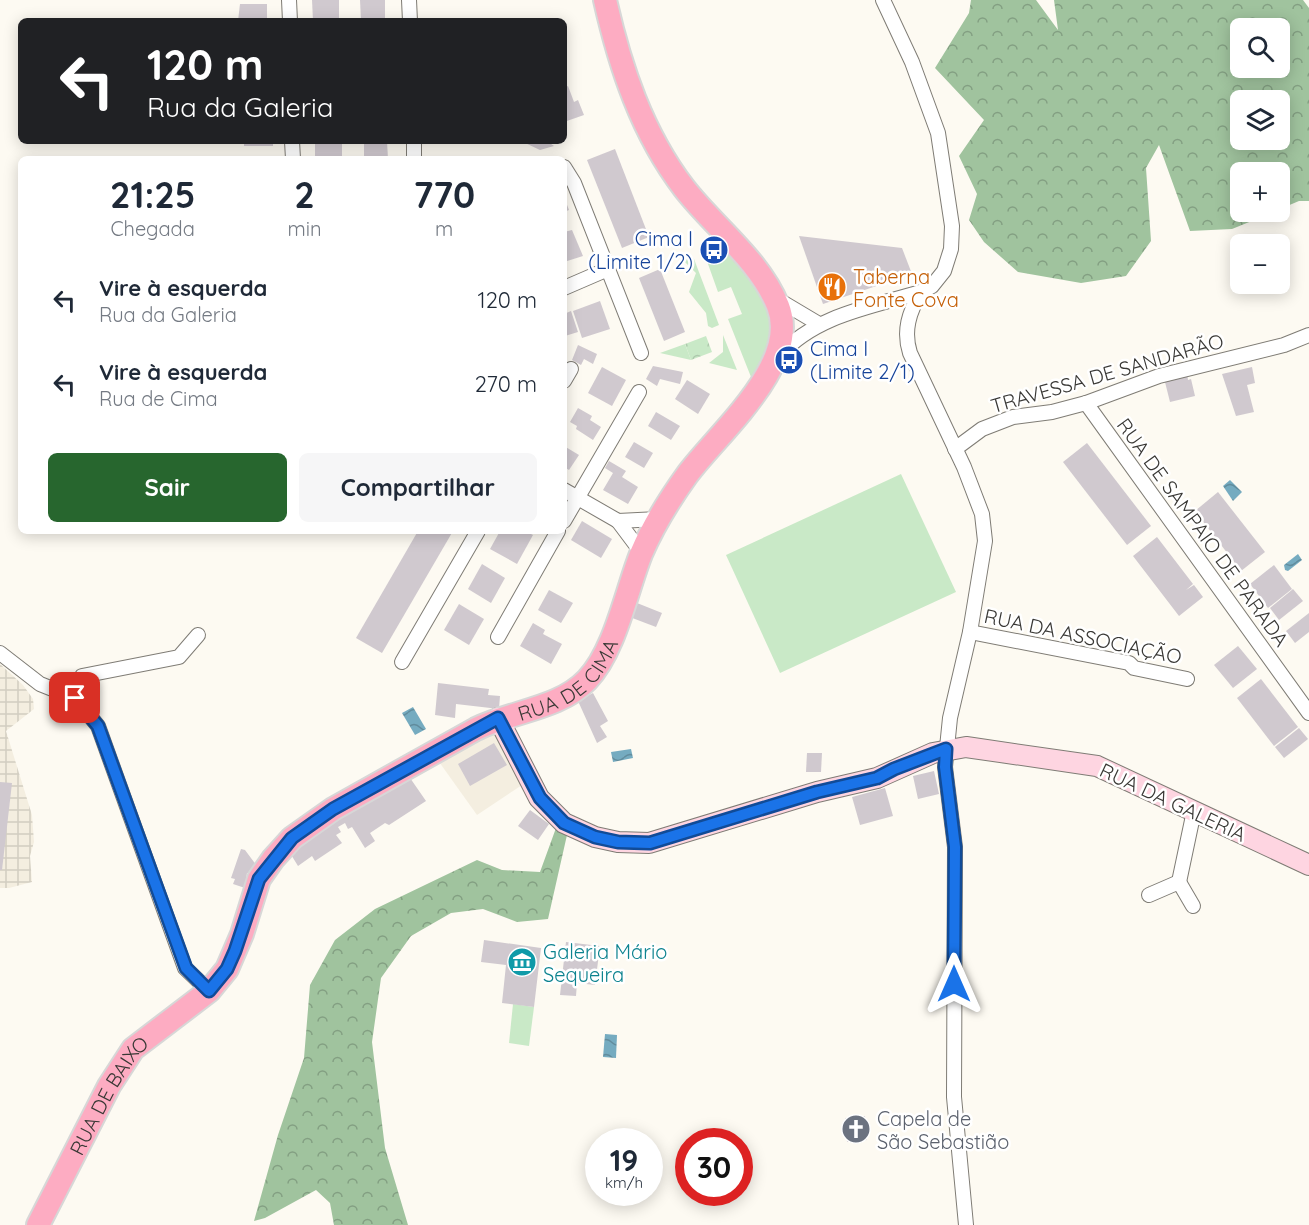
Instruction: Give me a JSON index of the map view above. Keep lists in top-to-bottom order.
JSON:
{
  "streets": {
    "main road": ["RUA DE CIMA", "RUA DE BAIXO"],
    "street": [
      "TRAVESSA DE SANDARÃO",
      "RUA DE SAMPAIO DE PARADA",
      "RUA DA ASSOCIAÇÃO",
      "RUA DA GALERIA"
    ]
  },
  "crossings": [
    ["TRAVESSA DE SANDARÃO", "RUA DE SAMPAIO DE PARADA"],
    ["RUA DE CIMA", "RUA DA GALERIA"],
    ["RUA DE CIMA", "RUA DE BAIXO"]
  ],
  "places": {
    "bus stop": ["Cima I (Limite 1/2)", "Cima I (Limite 2/1)"],
    "restaurant": ["Taberna Fonte Cova"],
    "museum": ["Galeria Mário Sequeira"],
    "church": ["Capela de São Sebastião"]
  },
  "page": {
    "map_buttons": ["+", "−"],
    "turn": ["120 m", "Rua da Galeria"],
    "eta": [
      "21:25",
      "Chegada",
      "2",
      "min",
      "770",
      "m"
    ],
    "list": [
      {
        "name": "Vire à esquerda",
        "note": "Rua da Galeria",
        "value": "120 m"
      },
      {
        "name": "Vire à esquerda",
        "note": "Rua de Cima",
        "value": "270 m"
      }
    ],
    "buttons": ["Sair", "Compartilhar"],
    "speed": "19 km/h",
    "limit": "30"
  }
}
